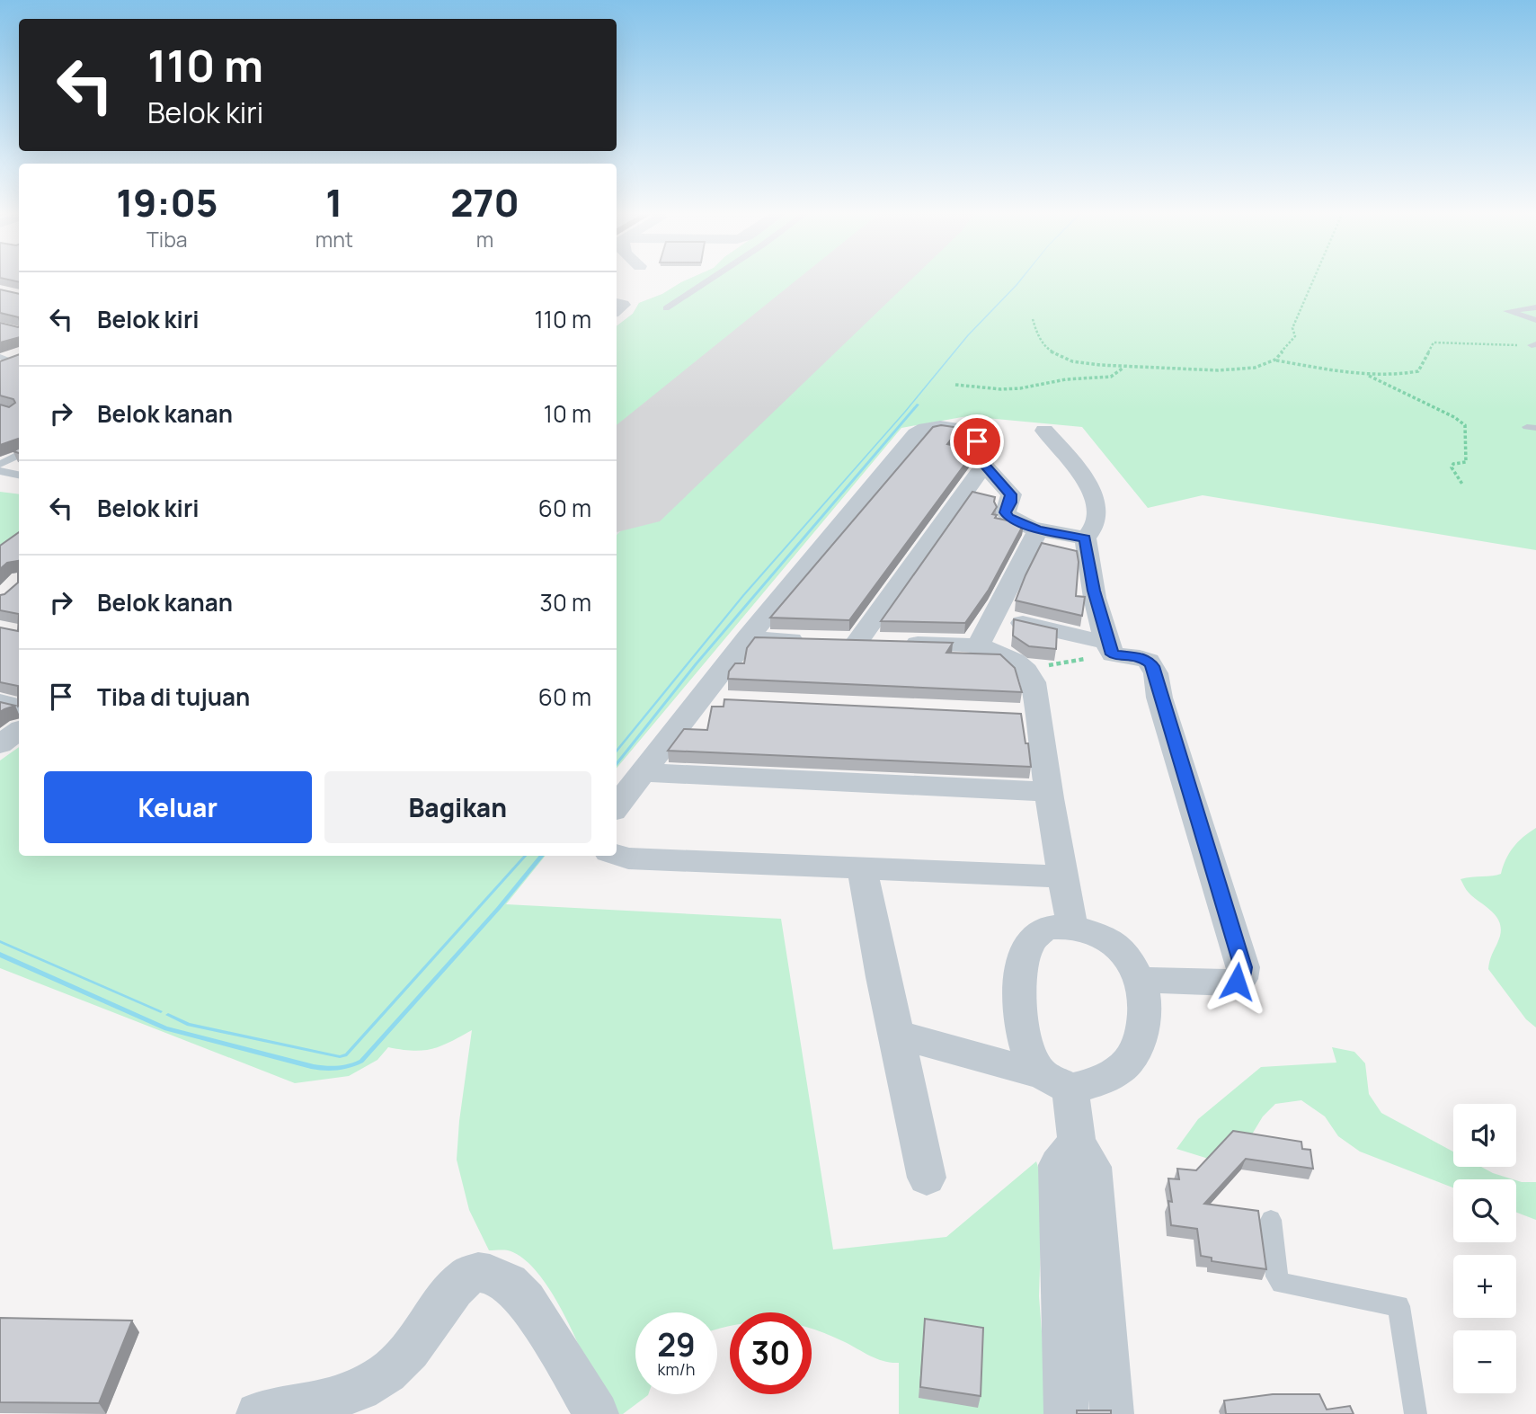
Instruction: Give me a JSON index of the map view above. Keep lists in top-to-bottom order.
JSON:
{
  "page": {
    "turn": ["110 m", "Belok kiri"],
    "eta": [
      "19:05",
      "Tiba",
      "1",
      "mnt",
      "270",
      "m"
    ],
    "list": [
      {
        "name": "Belok kiri",
        "value": "110 m"
      },
      {
        "name": "Belok kanan",
        "value": "10 m"
      },
      {
        "name": "Belok kiri",
        "value": "60 m"
      },
      {
        "name": "Belok kanan",
        "value": "30 m"
      },
      {
        "name": "Tiba di tujuan",
        "value": "60 m"
      }
    ],
    "buttons": ["Keluar", "Bagikan"],
    "map_buttons": ["+", "−"],
    "speed": "29 km/h",
    "limit": "30"
  }
}
